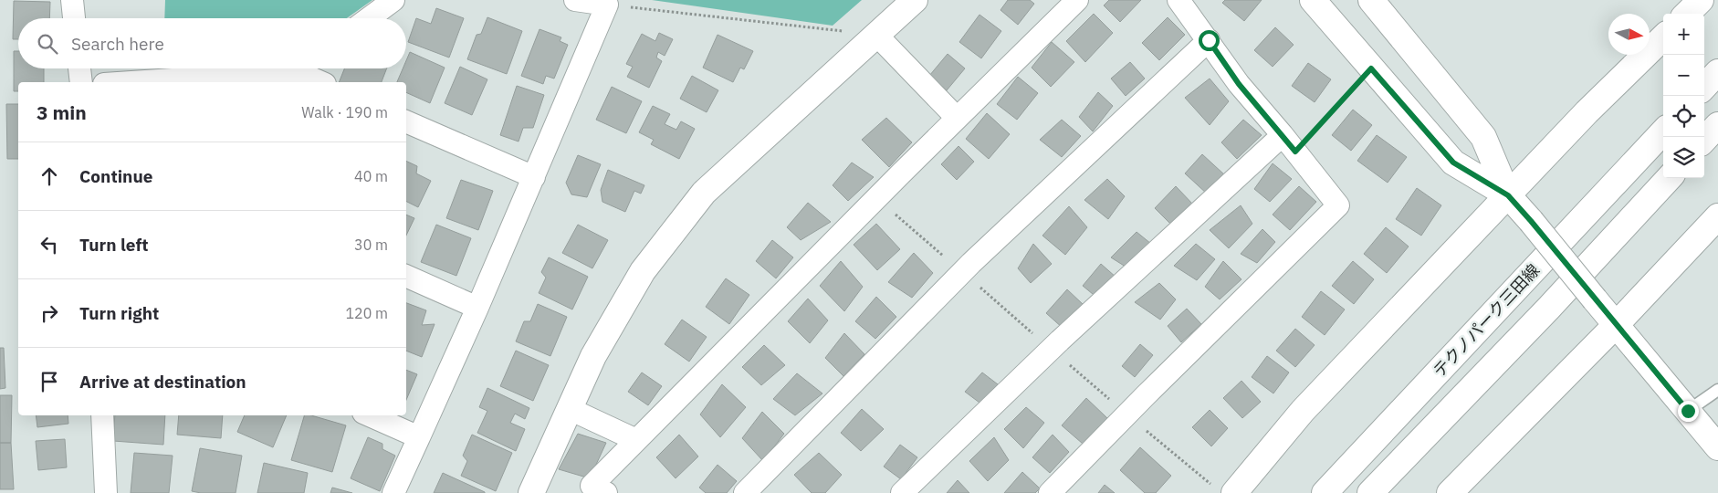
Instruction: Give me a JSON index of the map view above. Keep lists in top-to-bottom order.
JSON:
{
  "streets": {
    "main road": ["テクノパーク三田線"]
  },
  "north": "right",
  "page": {
    "map_buttons": ["+", "−"],
    "search": "Search here",
    "heading": ["3 min", "Walk · 190 m"],
    "list": [
      ["Continue", "40 m"],
      ["Turn left", "30 m"],
      ["Turn right", "120 m"],
      "Arrive at destination"
    ]
  }
}
